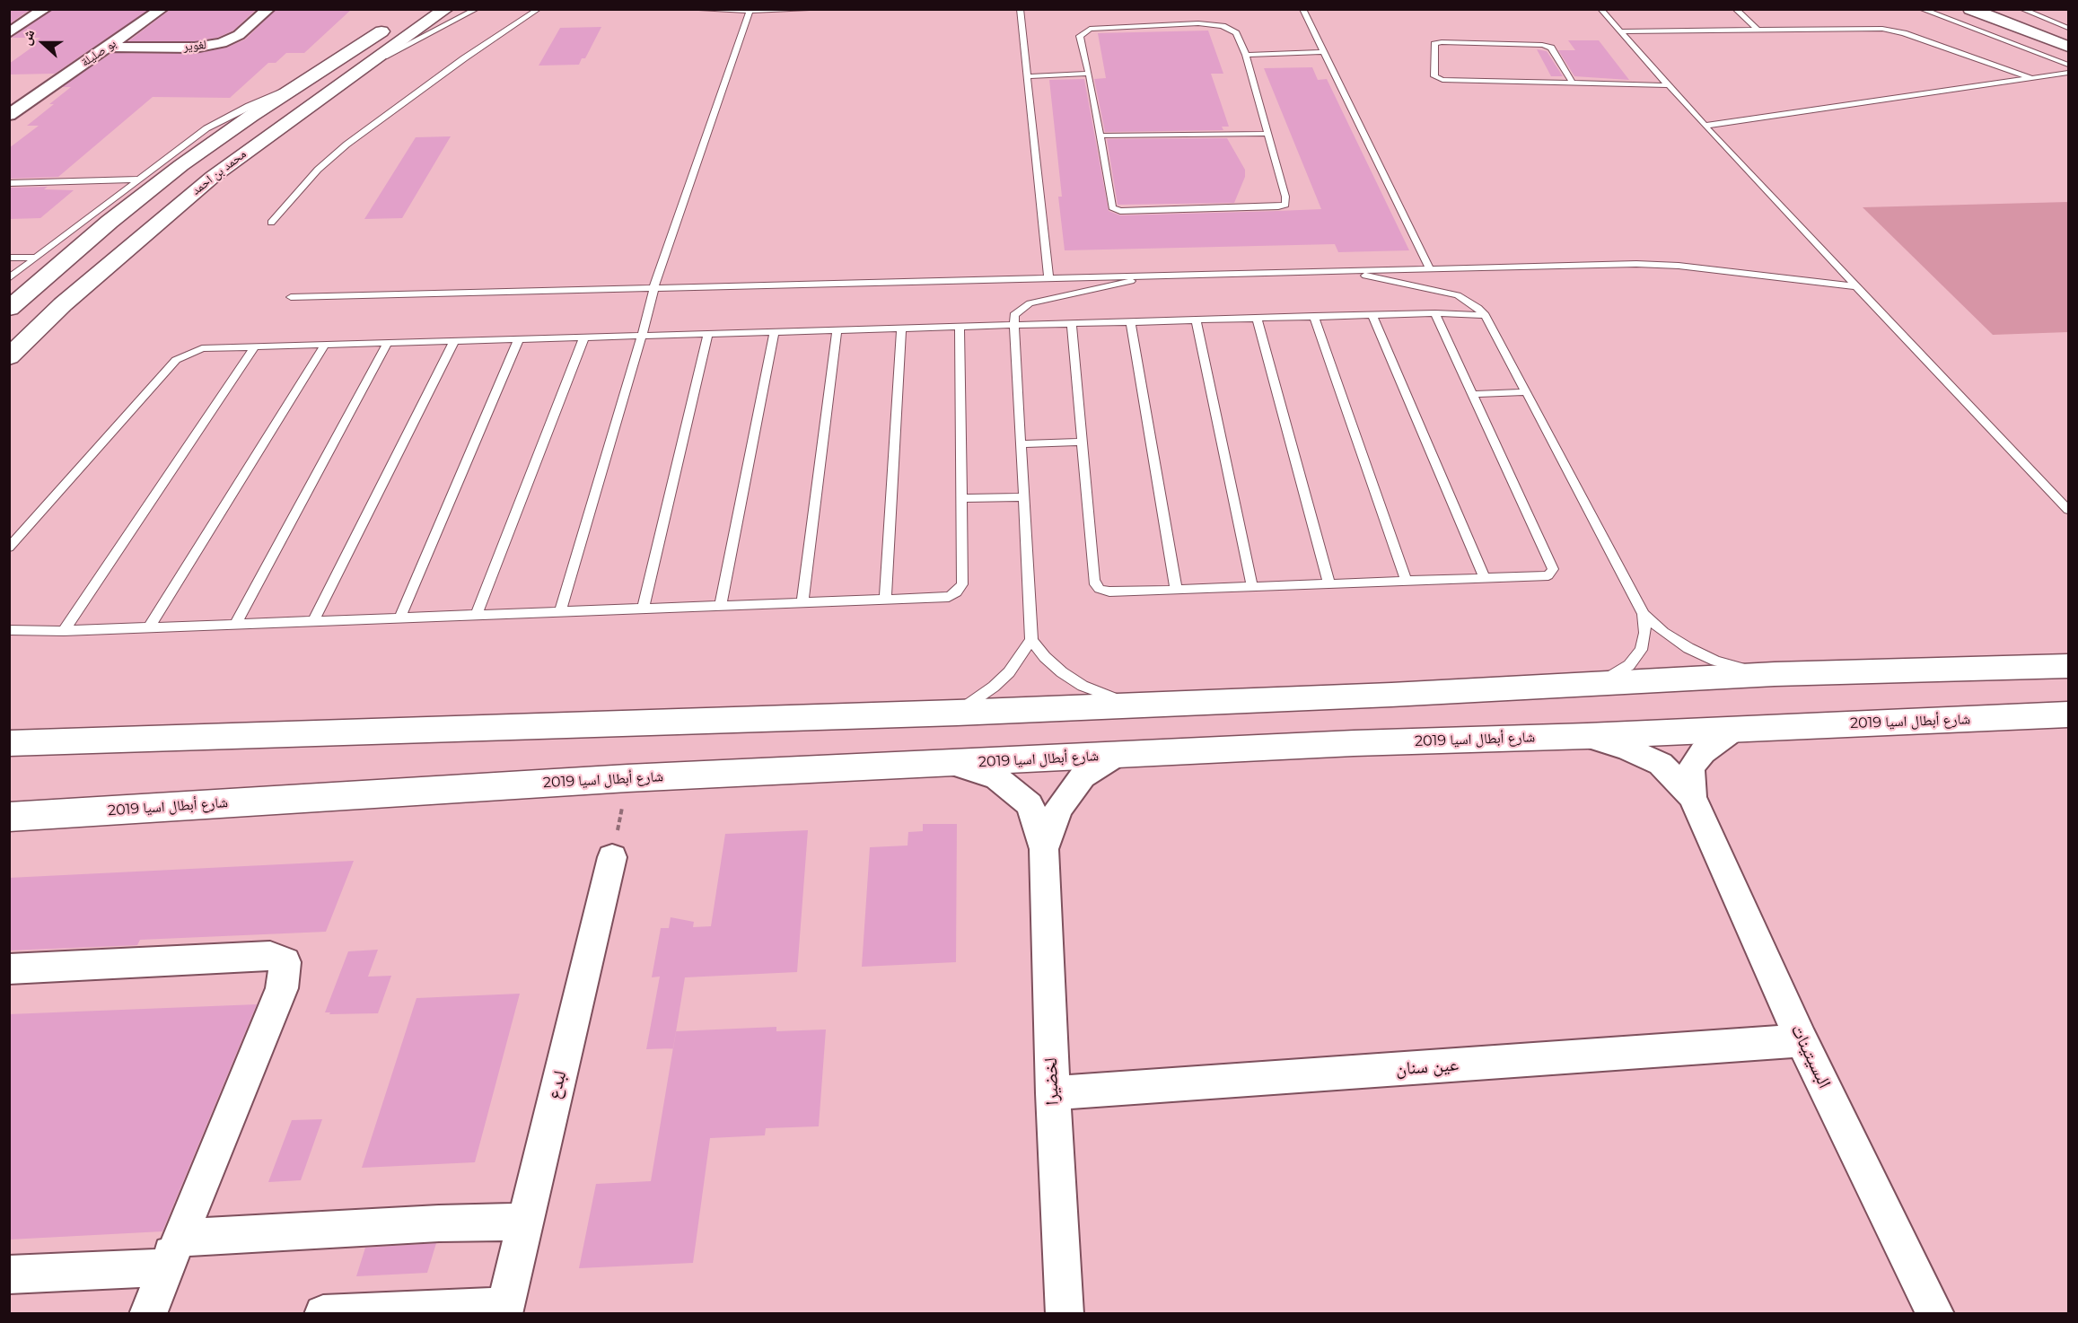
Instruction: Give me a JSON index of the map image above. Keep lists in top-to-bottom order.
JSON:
{
  "streets": {
    "main road": ["محمد بن احمد", "شارع أبطال اسيا 2019"],
    "street": [
      "لغوير",
      "بو صليلة",
      "البسيتينات",
      "عين سنان",
      "لخضيرا",
      "لبدع"
    ]
  },
  "crossings": [
    ["لغوير", "بو صليلة"],
    ["شارع أبطال اسيا 2019", "البسيتينات"],
    ["شارع أبطال اسيا 2019", "لخضيرا"],
    ["البسيتينات", "عين سنان"],
    ["عين سنان", "لخضيرا"]
  ],
  "north": "left"
}
